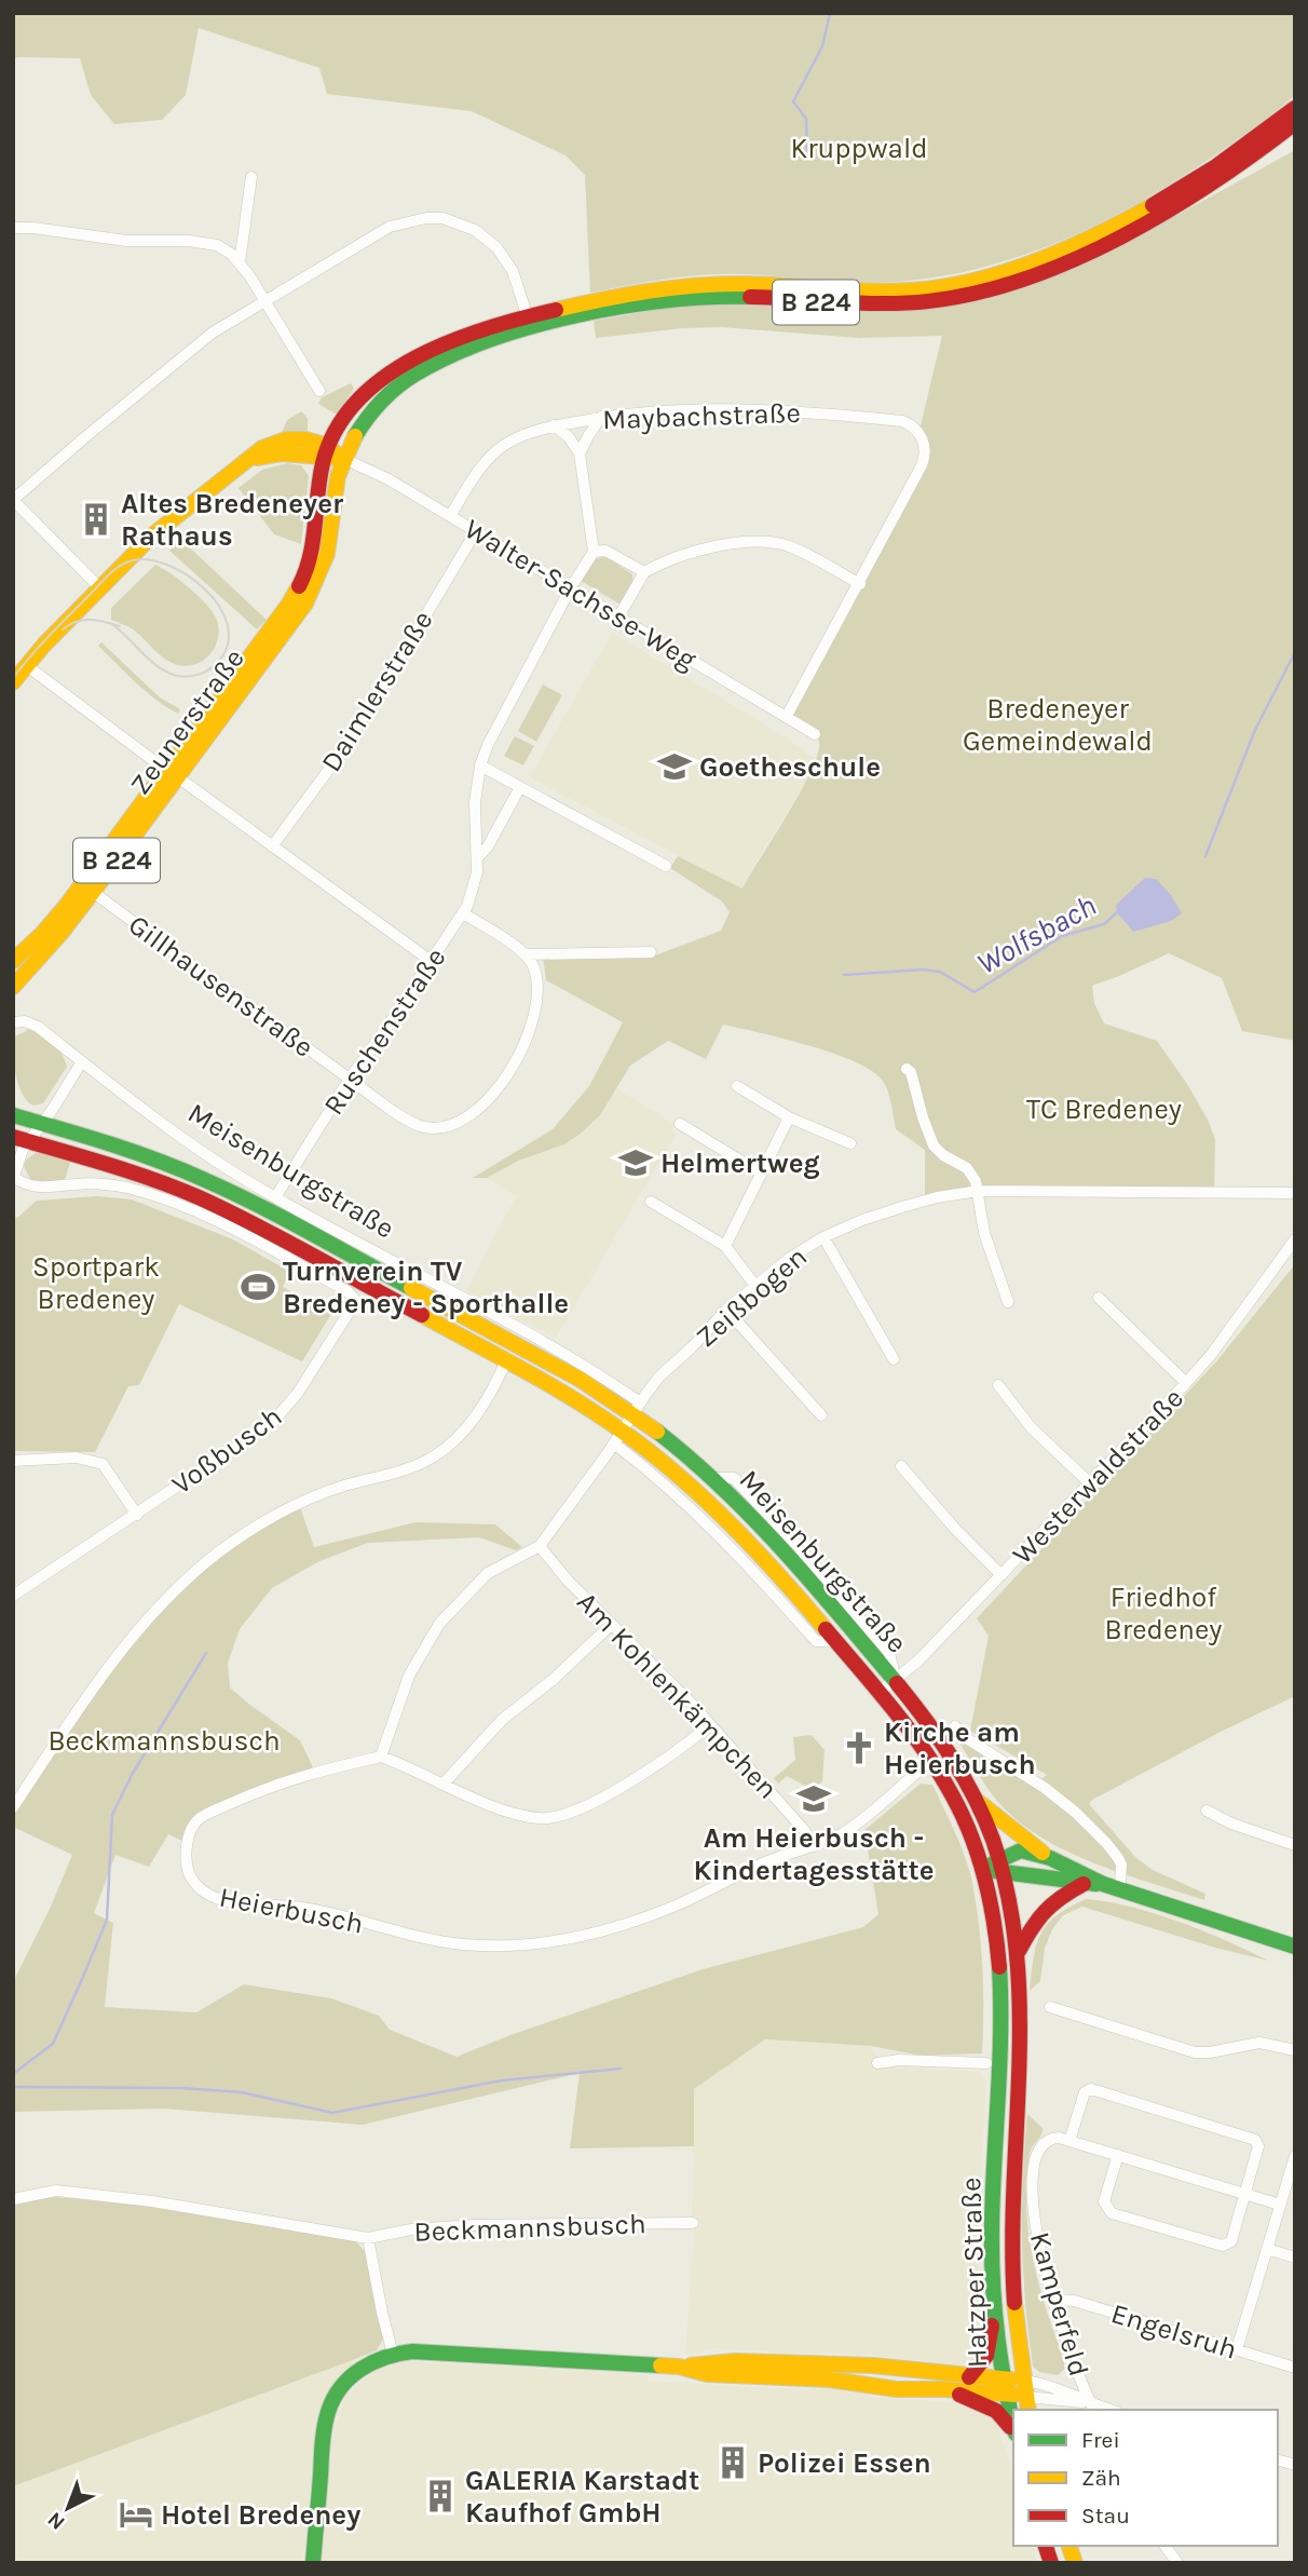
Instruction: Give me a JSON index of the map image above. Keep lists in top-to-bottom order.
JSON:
{
  "streets": {
    "main road": [
      "B 224",
      "Zeunerstraße",
      "Meisenburgstraße",
      "Hatzper Straße"
    ],
    "street": [
      "Maybachstraße",
      "Walter-Sachsse-Weg",
      "Daimlerstraße",
      "Gillhausenstraße",
      "Ruschenstraße",
      "Zeißbogen",
      "Voßbusch",
      "Westerwaldstraße",
      "Am Kohlenkämpchen",
      "Heierbusch",
      "Beckmannsbusch",
      "Kamperfeld",
      "Engelsruh"
    ]
  },
  "crossings": [
    ["B 224", "Walter-Sachsse-Weg"],
    ["B 224", "Zeunerstraße"],
    ["Maybachstraße", "Walter-Sachsse-Weg"],
    ["Walter-Sachsse-Weg", "Daimlerstraße"],
    ["Walter-Sachsse-Weg", "Zeunerstraße"],
    ["Walter-Sachsse-Weg", "Ruschenstraße"],
    ["Zeunerstraße", "Gillhausenstraße"],
    ["Gillhausenstraße", "Ruschenstraße"],
    ["Ruschenstraße", "Meisenburgstraße"],
    ["Meisenburgstraße", "Zeißbogen"],
    ["Meisenburgstraße", "Westerwaldstraße"],
    ["Meisenburgstraße", "Heierbusch"],
    ["Meisenburgstraße", "Hatzper Straße"],
    ["Am Kohlenkämpchen", "Heierbusch"],
    ["Kamperfeld", "Engelsruh"]
  ],
  "water": ["Wolfsbach"],
  "parks": [
    "Kruppwald",
    "Bredeneyer Gemeindewald",
    "TC Bredeney",
    "Sportpark Bredeney",
    "Friedhof Bredeney",
    "Beckmannsbusch"
  ],
  "places": {
    "building": ["Altes Bredeneyer Rathaus", "Polizei Essen", "GALERIA Karstadt Kaufhof GmbH"],
    "school or university": ["Goetheschule", "Helmertweg", "Am Heierbusch - Kindertagesstätte"],
    "sports": ["Turnverein TV Bredeney - Sporthalle"],
    "church": ["Kirche am Heierbusch"],
    "hotel": ["Hotel Bredeney"]
  },
  "legend": ["Frei", "Zäh", "Stau"],
  "north": "bottom left"
}
